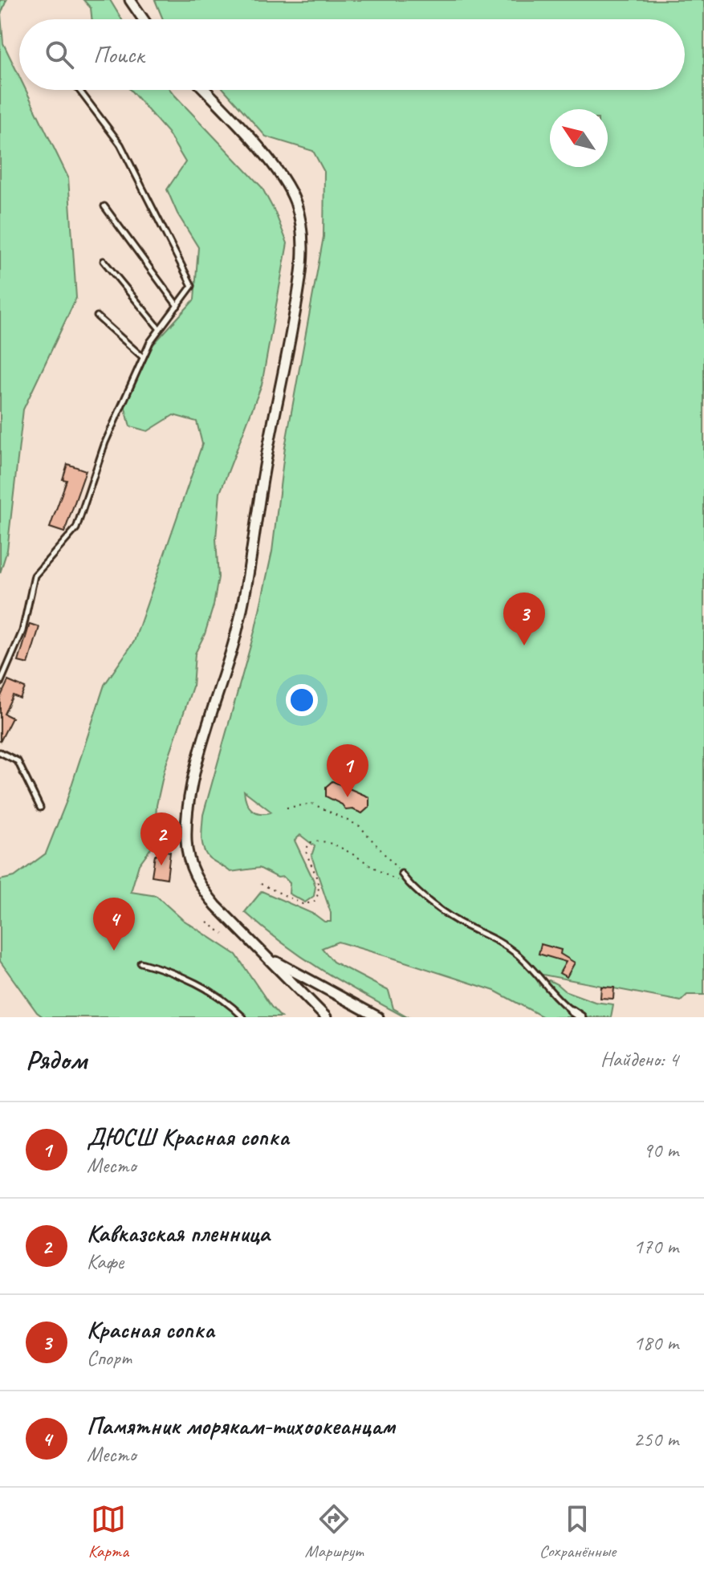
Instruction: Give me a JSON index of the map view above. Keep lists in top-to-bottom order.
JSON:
{
  "north": "top left",
  "page": {
    "search": "Поиск",
    "pins": [
      "3",
      "1",
      "2",
      "4"
    ],
    "heading": ["Рядом", "Найдено: 4"],
    "list": [
      {
        "mark": "1",
        "name": "ДЮСШ Красная сопка",
        "note": "Место",
        "value": "90 m"
      },
      {
        "mark": "2",
        "name": "Кавказская пленница",
        "note": "Кафе",
        "value": "170 m"
      },
      {
        "mark": "3",
        "name": "Красная сопка",
        "note": "Спорт",
        "value": "180 m"
      },
      {
        "mark": "4",
        "name": "Памятник морякам-тихоокеанцам",
        "note": "Место",
        "value": "250 m"
      }
    ],
    "nav": ["Карта", "Маршрут", "Сохранённые"]
  }
}
